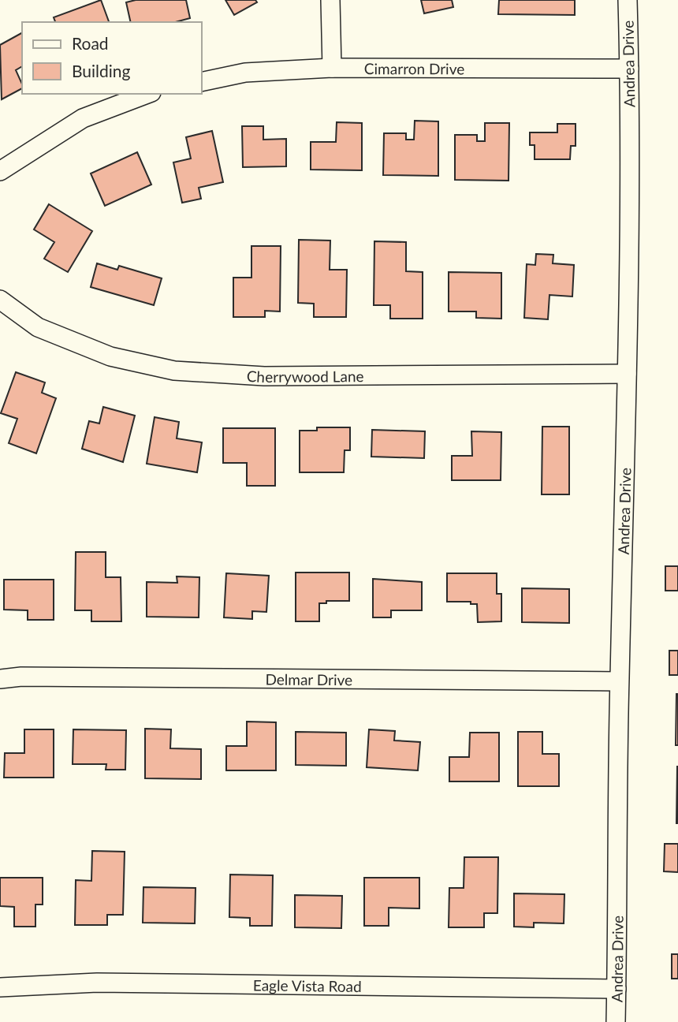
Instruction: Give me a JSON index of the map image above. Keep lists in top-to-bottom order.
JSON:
{
  "streets": {
    "street": [
      "Andrea Drive",
      "Cimarron Drive",
      "Cherrywood Lane",
      "Delmar Drive",
      "Eagle Vista Road"
    ]
  },
  "crossings": [
    ["Andrea Drive", "Cimarron Drive"],
    ["Andrea Drive", "Cherrywood Lane"],
    ["Andrea Drive", "Delmar Drive"],
    ["Andrea Drive", "Eagle Vista Road"]
  ],
  "legend": ["Road", "Building"]
}
